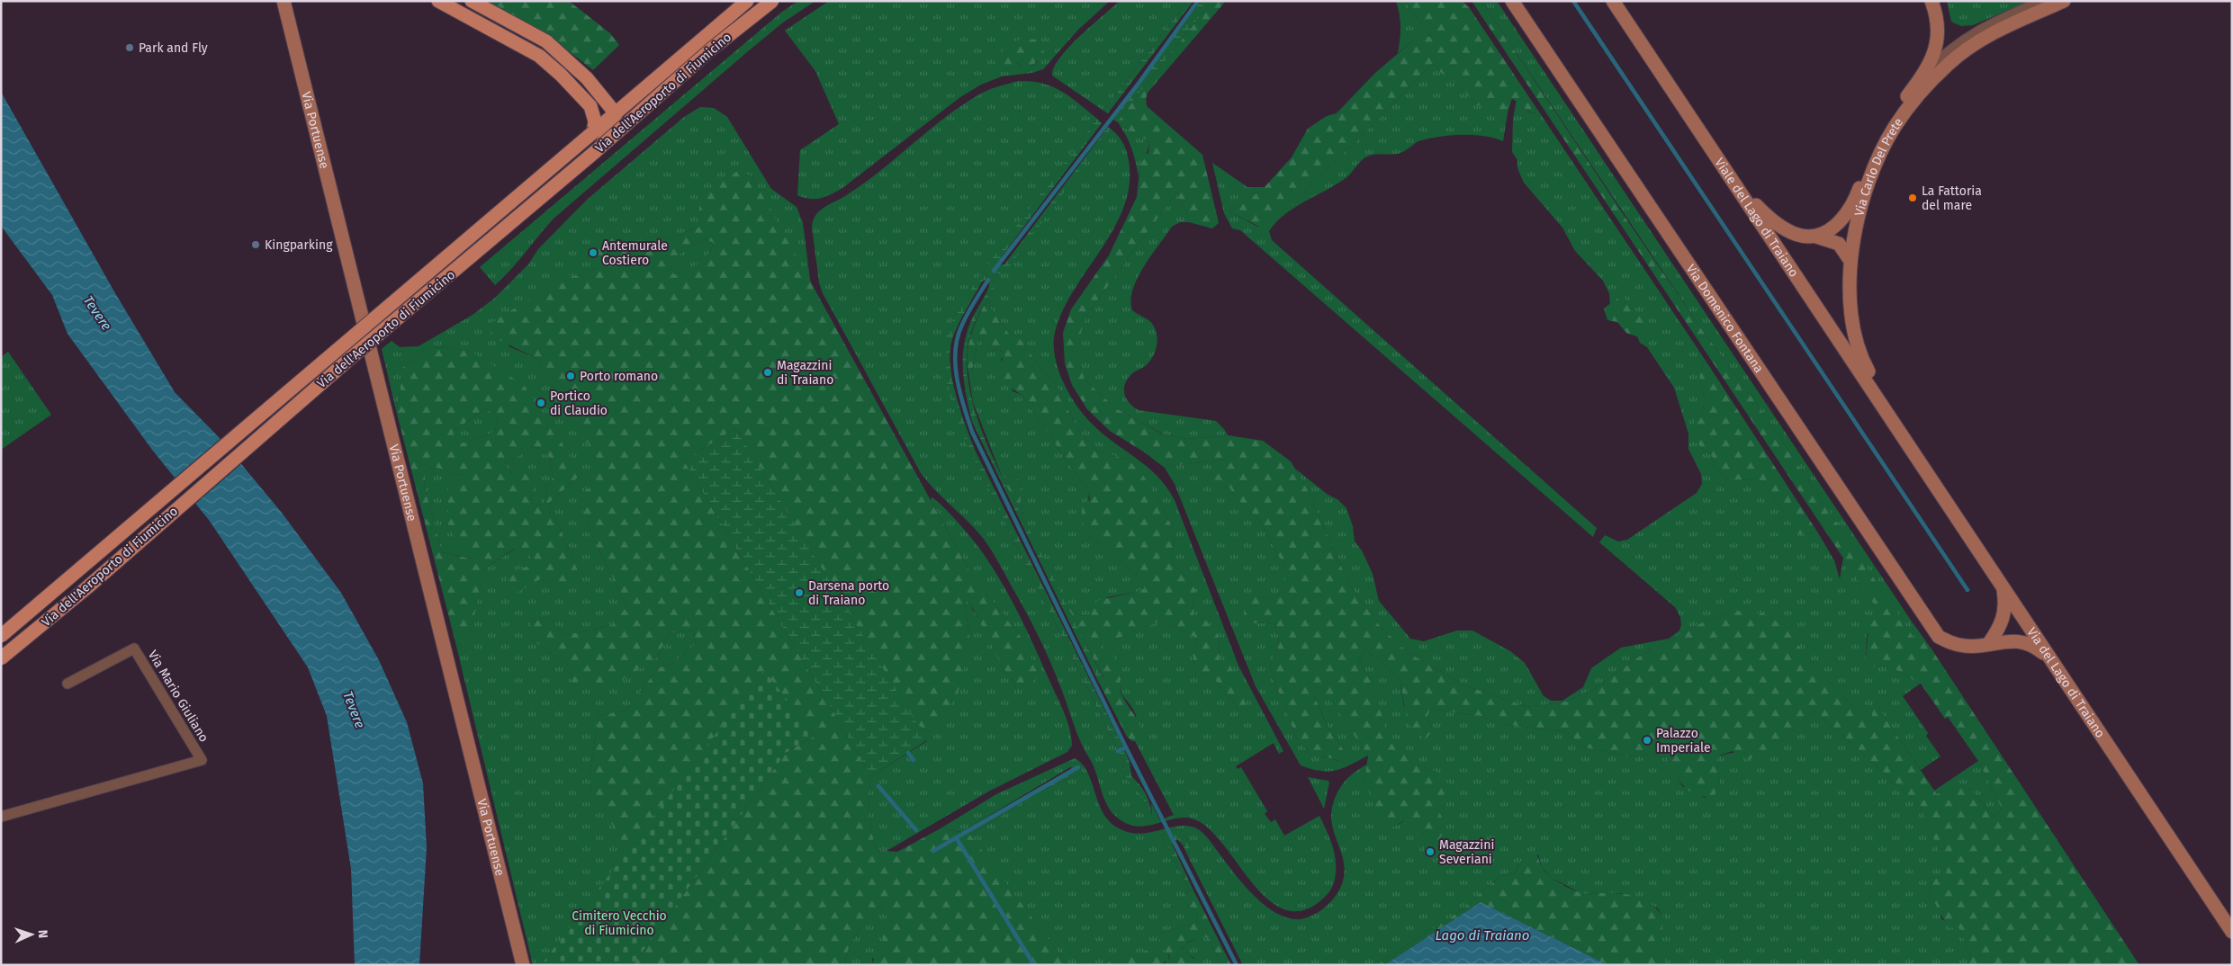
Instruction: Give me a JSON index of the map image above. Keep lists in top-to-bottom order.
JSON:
{
  "streets": {
    "main road": ["Via dell'Aeroporto di Fiumicino"],
    "street": [
      "Via Portuense",
      "Via Carlo Del Prete",
      "Viale del Lago di Traiano",
      "Via Domenico Fontana",
      "Via del Lago di Traiano",
      "Via Mario Giuliano"
    ]
  },
  "crossings": [
    ["Via Carlo Del Prete", "Viale del Lago di Traiano"],
    ["Viale del Lago di Traiano", "Via del Lago di Traiano"]
  ],
  "water": ["Tevere", "Lago di Traiano"],
  "parks": ["Cimitero Vecchio di Fiumicino"],
  "places": [
    "Park and Fly",
    "La Fattoria del mare",
    "Kingparking",
    "Antemurale Costiero",
    "Magazzini di Traiano",
    "Porto romano",
    "Portico di Claudio",
    "Darsena porto di Traiano",
    "Palazzo Imperiale",
    "Magazzini Severiani"
  ],
  "north": "right"
}
